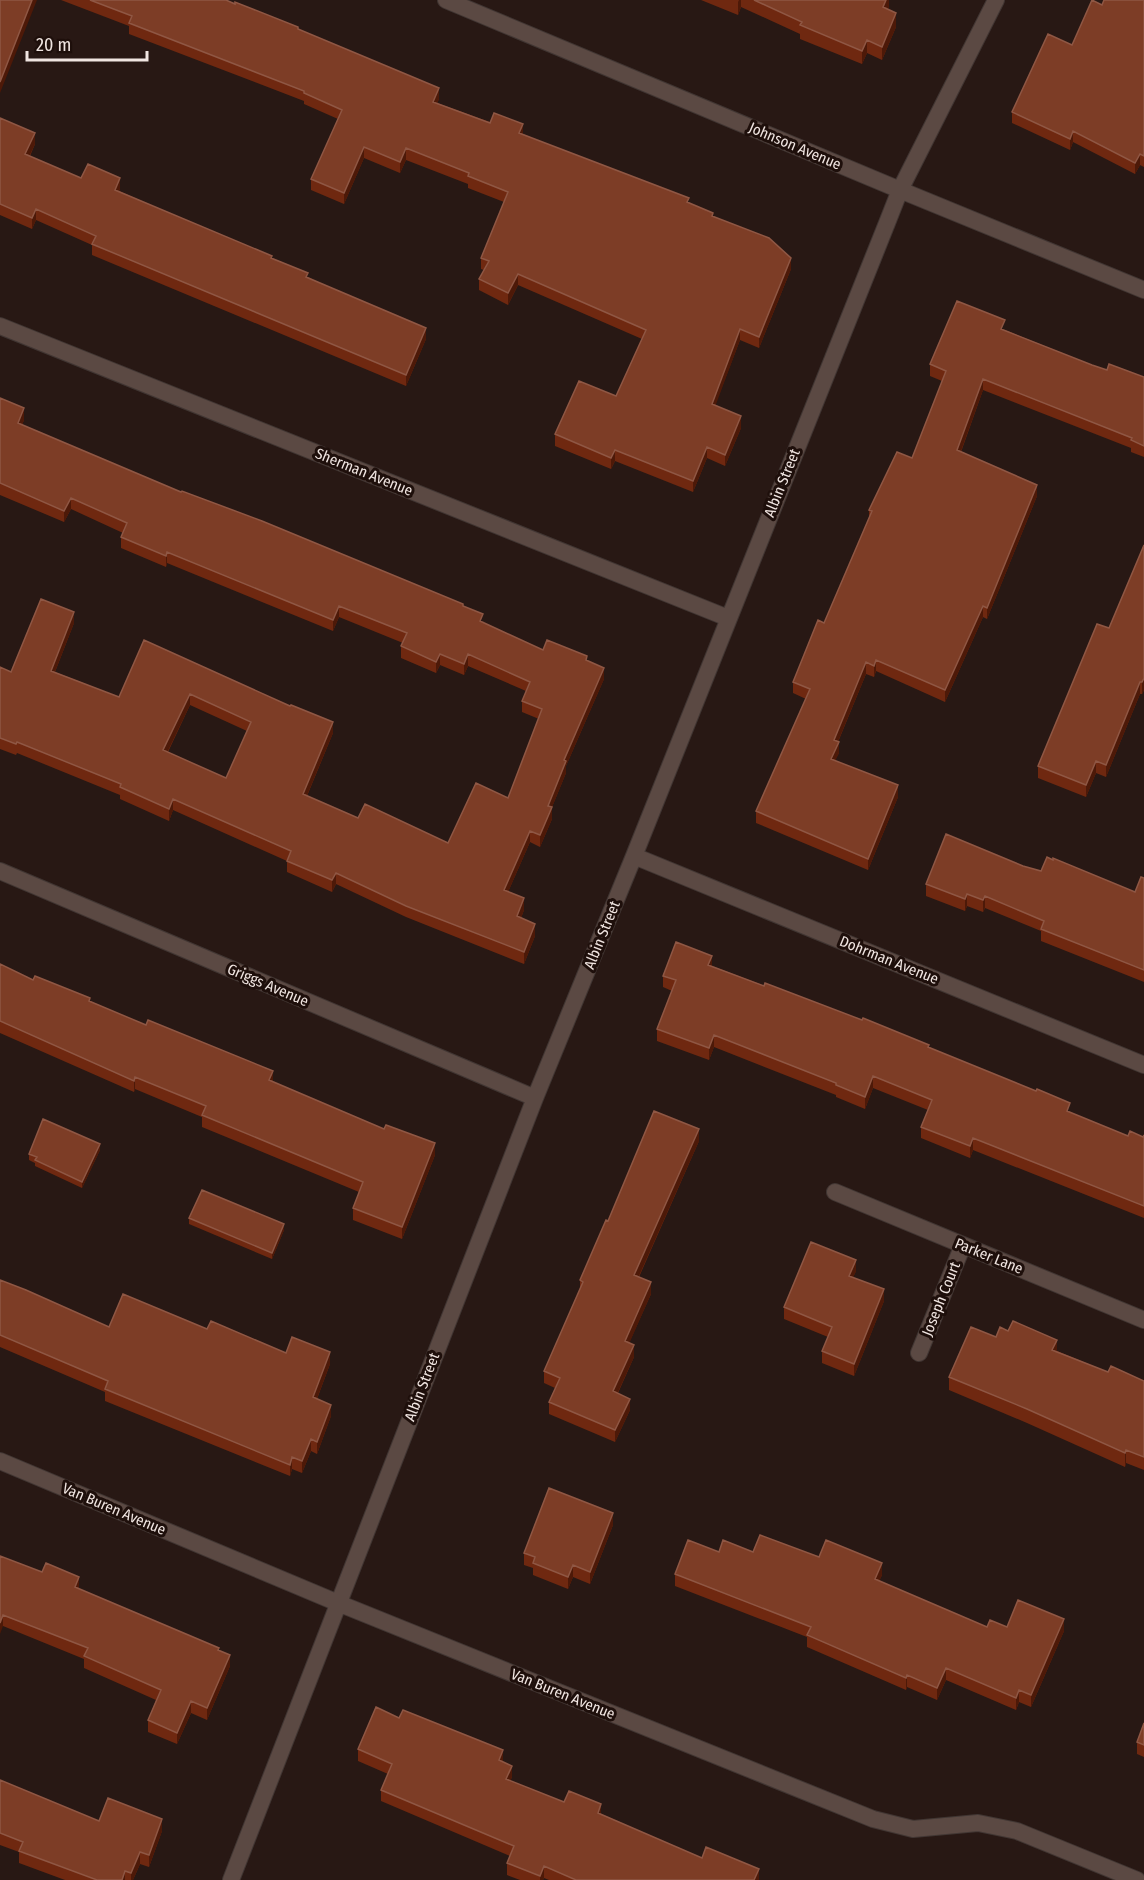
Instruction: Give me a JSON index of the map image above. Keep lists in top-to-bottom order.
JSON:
{
  "streets": {
    "street": [
      "Johnson Avenue",
      "Sherman Avenue",
      "Albin Street",
      "Dohrman Avenue",
      "Griggs Avenue",
      "Parker Lane",
      "Joseph Court",
      "Van Buren Avenue"
    ]
  },
  "crossings": [
    ["Johnson Avenue", "Albin Street"],
    ["Sherman Avenue", "Albin Street"],
    ["Albin Street", "Dohrman Avenue"],
    ["Albin Street", "Griggs Avenue"],
    ["Albin Street", "Van Buren Avenue"],
    ["Parker Lane", "Joseph Court"]
  ],
  "scale_bar": "20 m"
}
